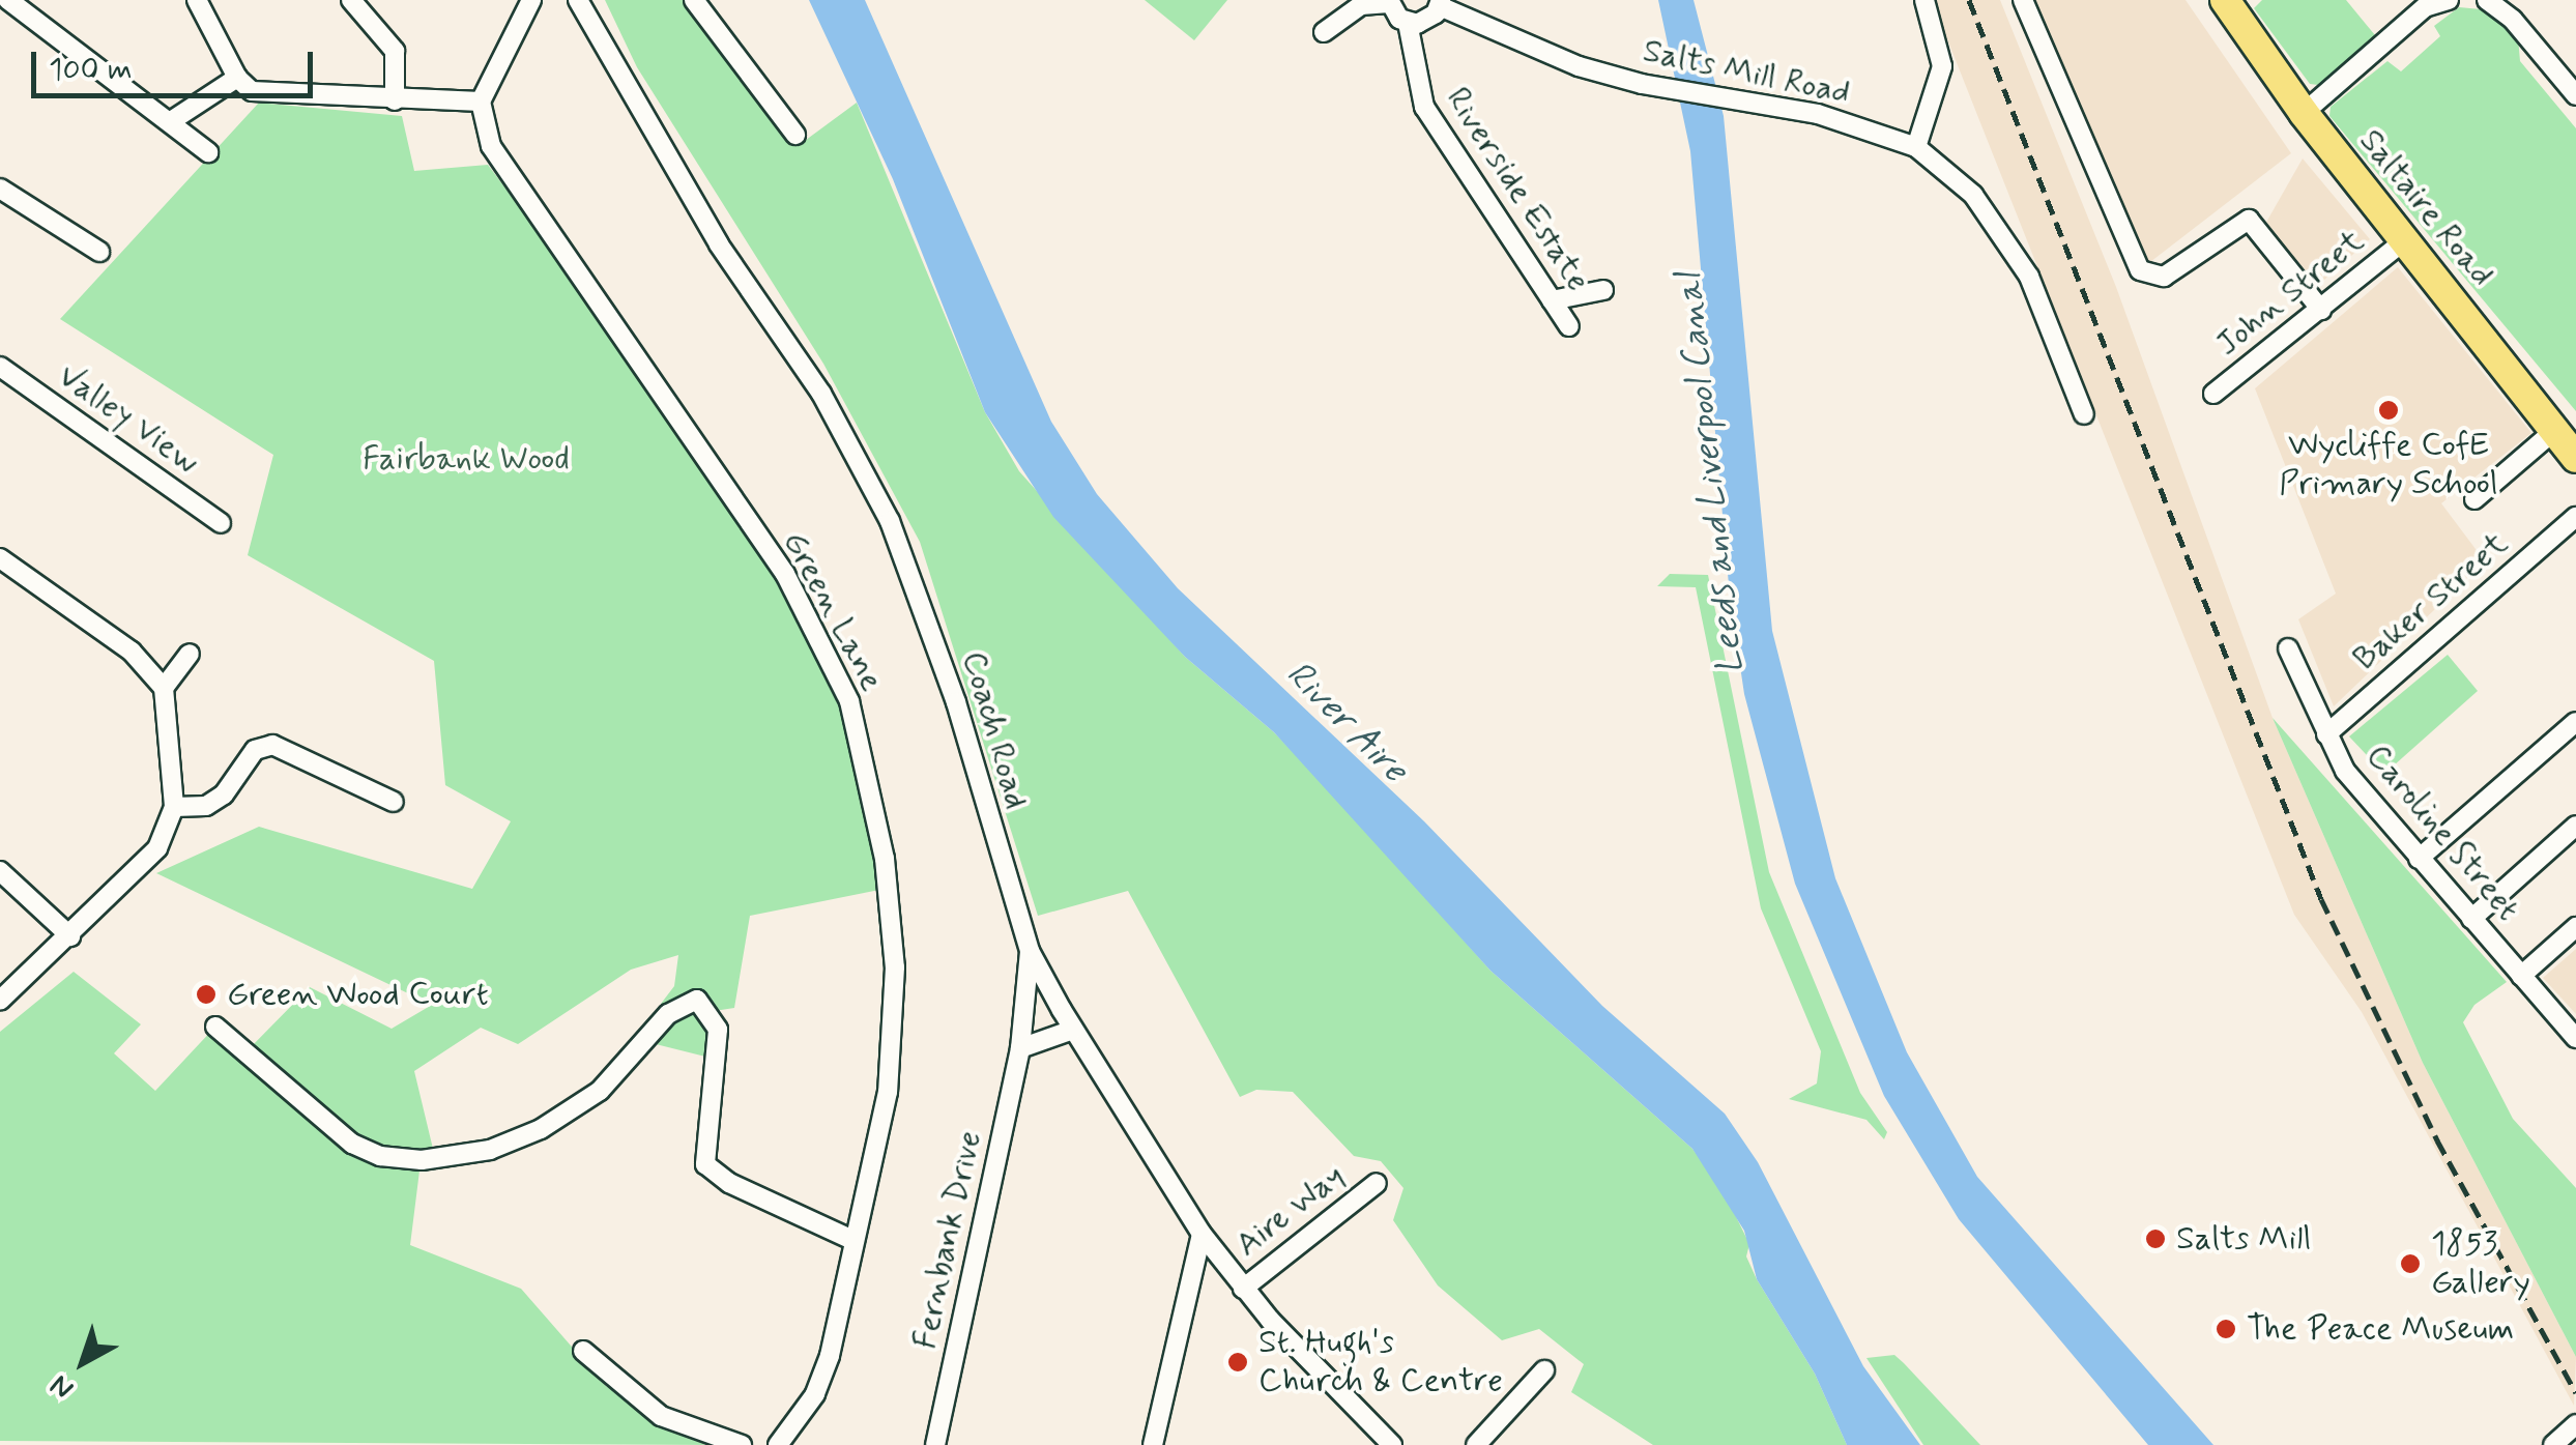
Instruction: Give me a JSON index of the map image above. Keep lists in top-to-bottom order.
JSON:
{
  "streets": {
    "main road": ["Saltaire Road"],
    "street": [
      "Salts Mill Road",
      "Riverside Estate",
      "John Street",
      "Valley View",
      "Baker Street",
      "Green Lane",
      "Coach Road",
      "Caroline Street",
      "Aire Way",
      "Fernbank Drive"
    ]
  },
  "crossings": [
    ["Salts Mill Road", "Riverside Estate"],
    ["Saltaire Road", "John Street"],
    ["Baker Street", "Caroline Street"],
    ["Coach Road", "Aire Way"],
    ["Coach Road", "Fernbank Drive"]
  ],
  "water": ["Leeds and Liverpool Canal", "River Aire"],
  "parks": ["Fairbank Wood"],
  "places": [
    "Wycliffe CofE Primary School",
    "Green Wood Court",
    "Salts Mill",
    "1853 Gallery",
    "The Peace Museum",
    "St. Hugh's Church & Centre"
  ],
  "scale_bar": "100 m",
  "north": "bottom left"
}
